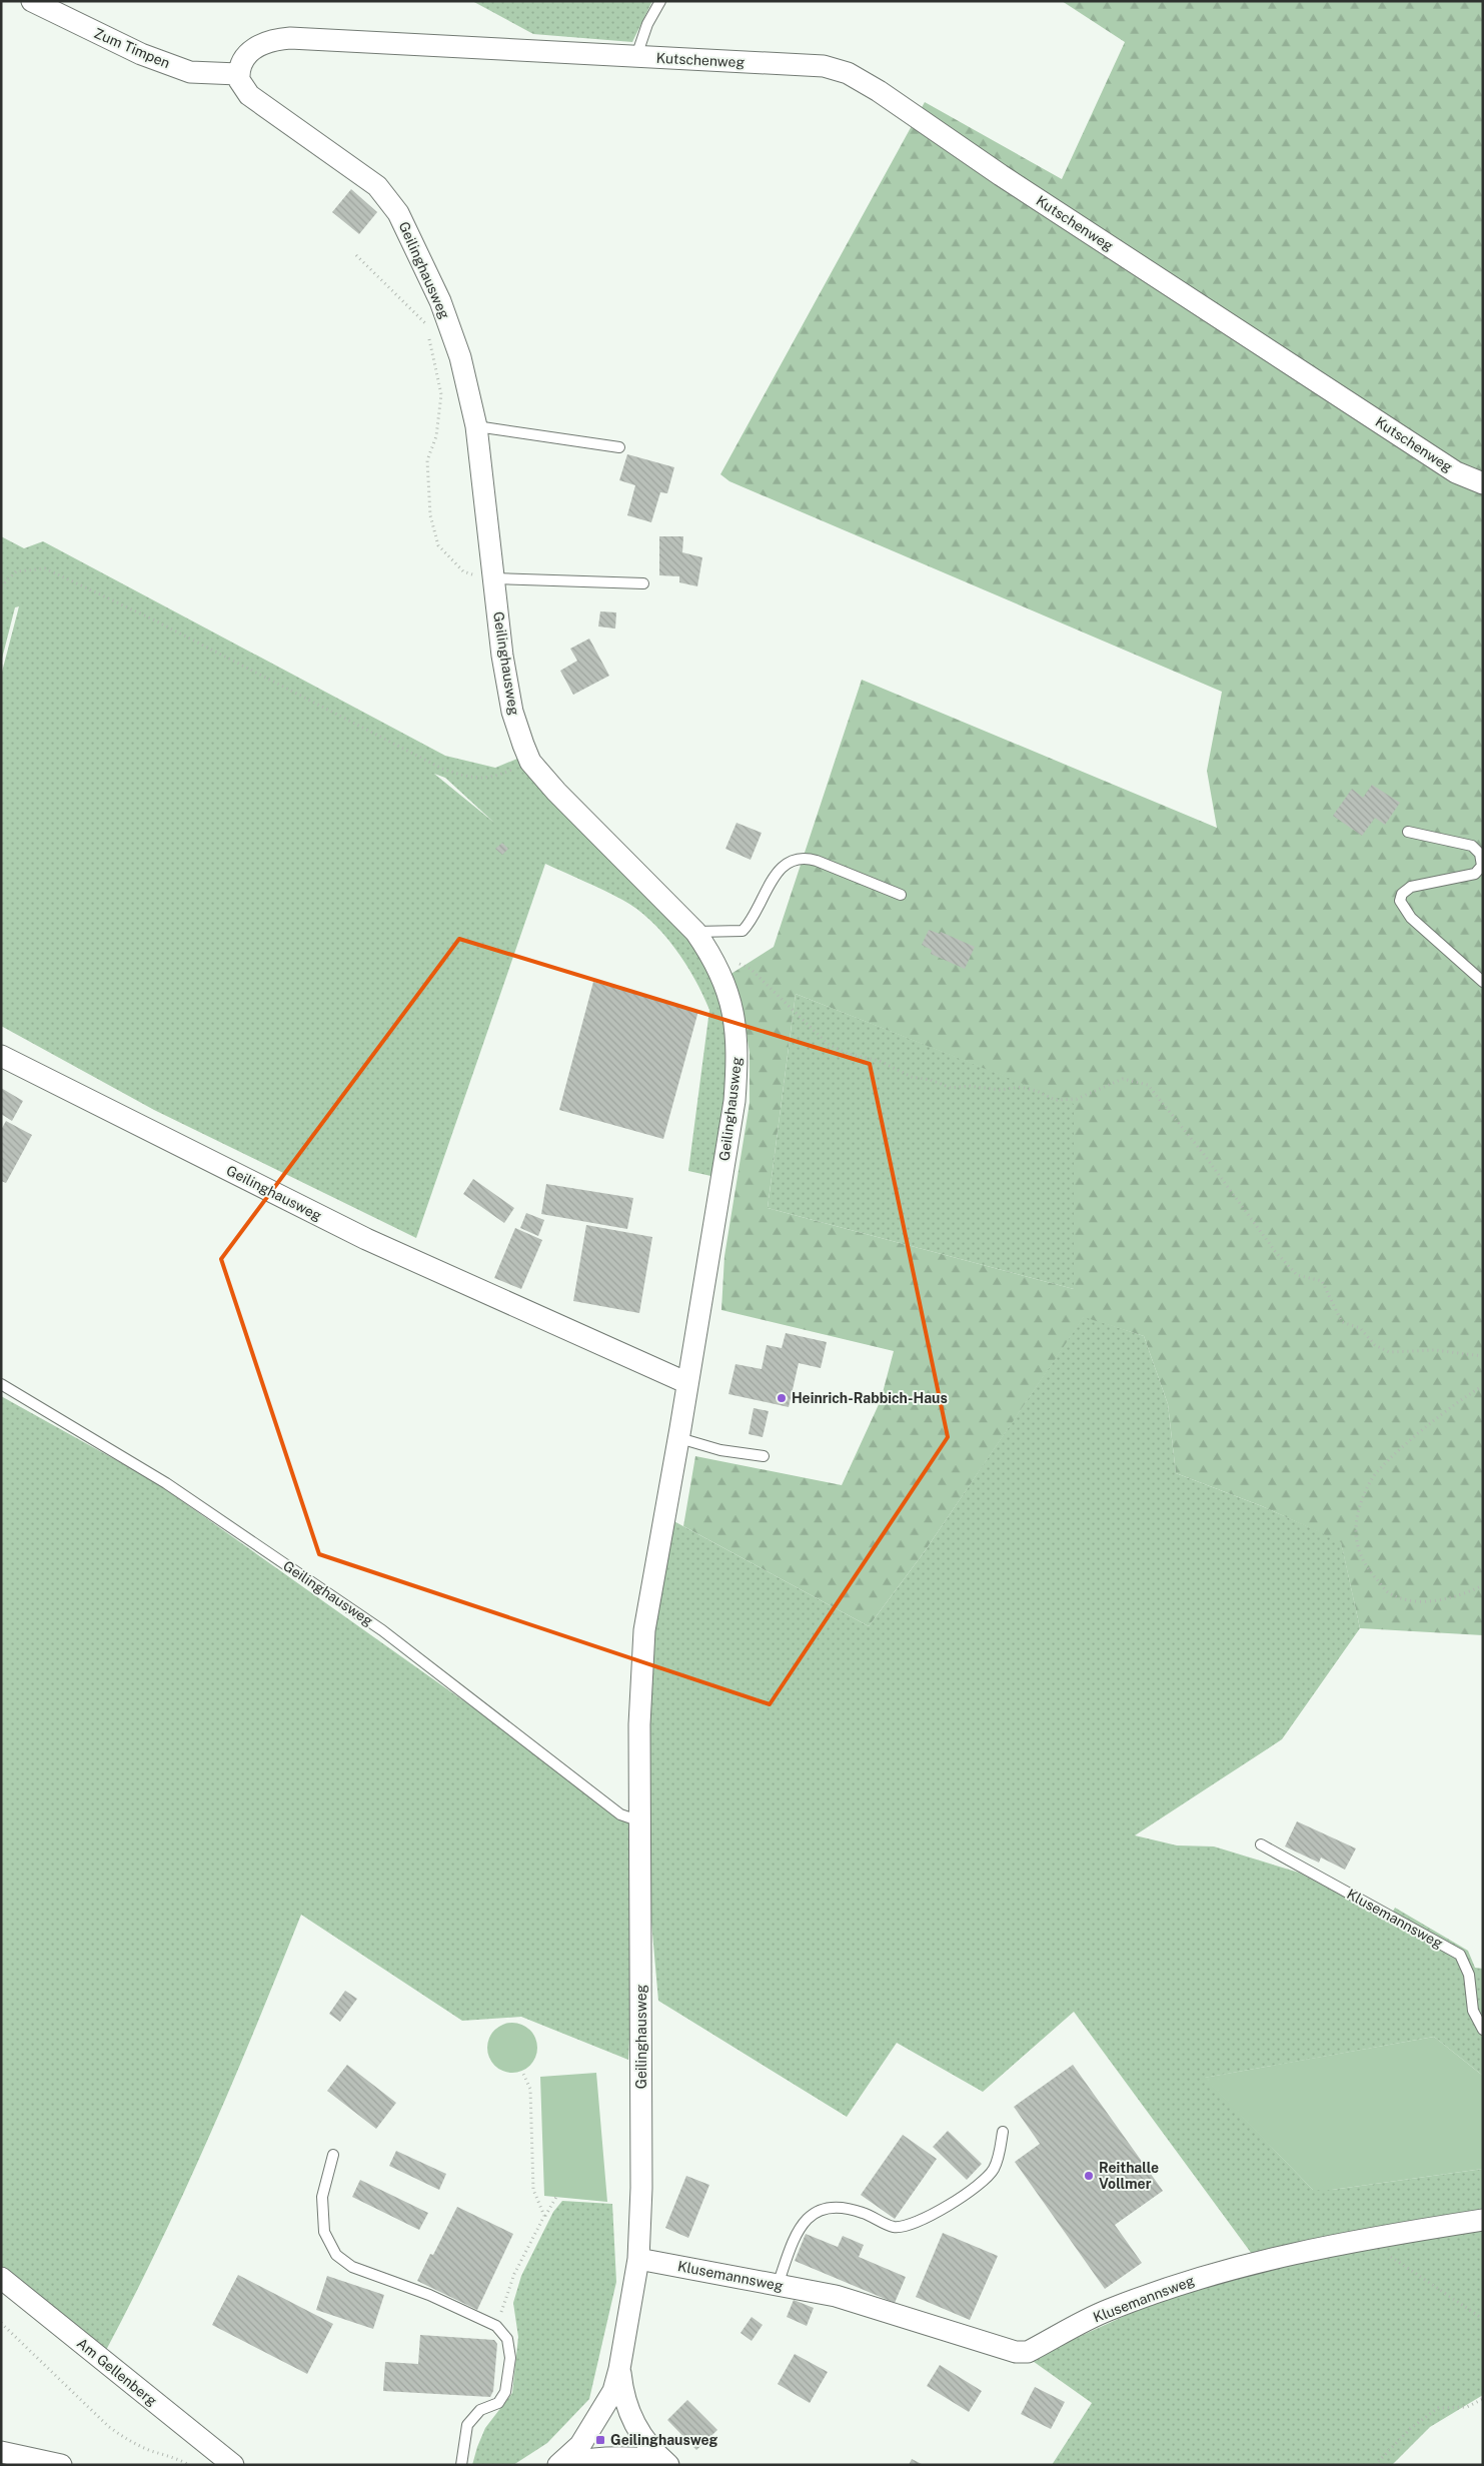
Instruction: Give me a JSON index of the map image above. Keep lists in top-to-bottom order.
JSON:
{
  "streets": {
    "street": [
      "Zum Timpen",
      "Kutschenweg",
      "Geilinghausweg",
      "Klusemannsweg",
      "Am Gellenberg"
    ]
  },
  "crossings": [
    ["Zum Timpen", "Kutschenweg"],
    ["Zum Timpen", "Geilinghausweg"],
    ["Kutschenweg", "Geilinghausweg"],
    ["Geilinghausweg", "Klusemannsweg"]
  ],
  "places": {
    "other": ["Heinrich-Rabbich-Haus", "Reithalle Vollmer"],
    "transit": ["Geilinghausweg"]
  }
}
